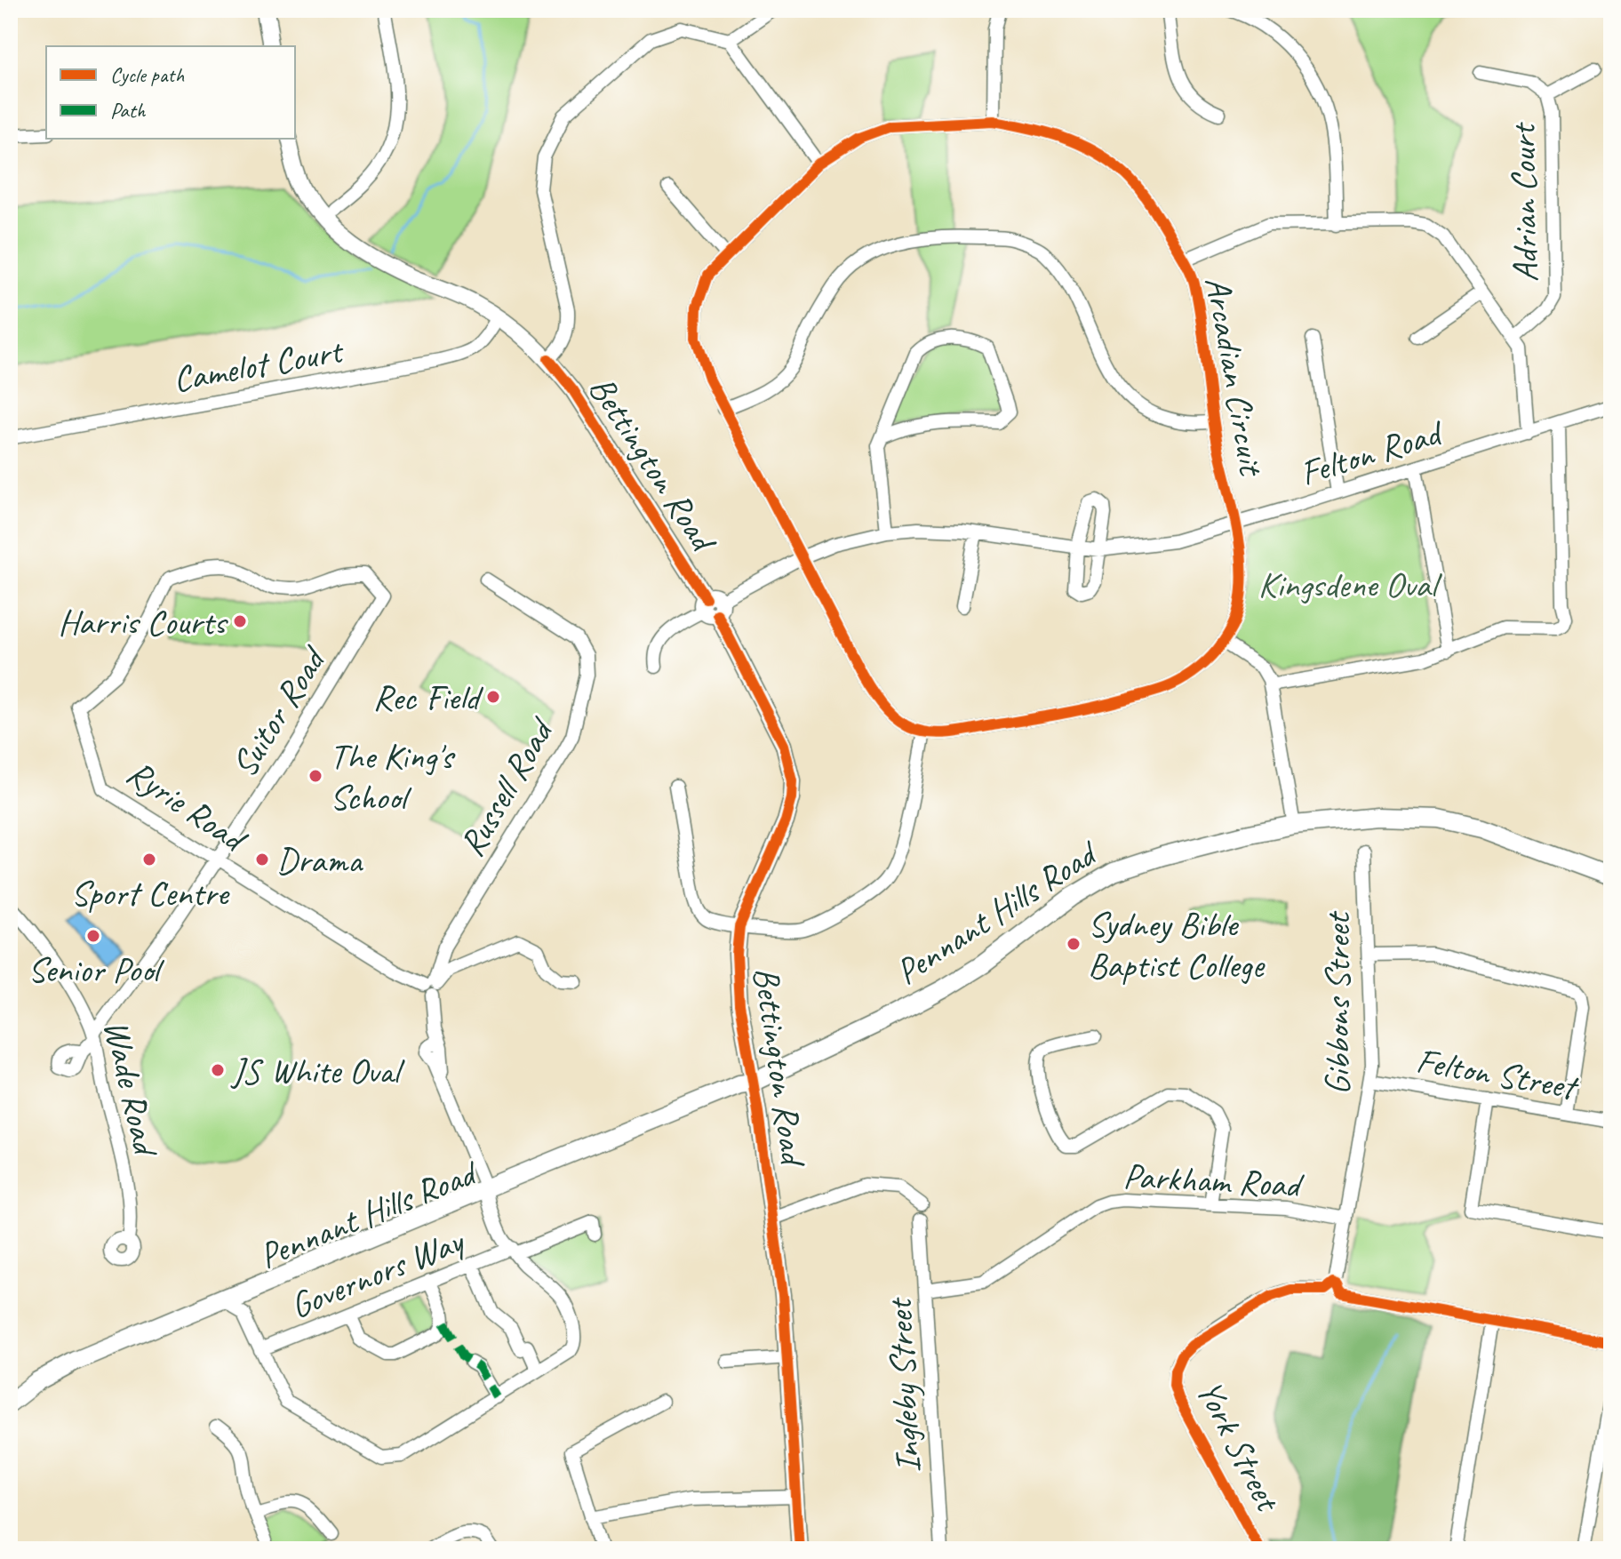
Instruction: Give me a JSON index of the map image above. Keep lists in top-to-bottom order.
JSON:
{
  "streets": {
    "highway": ["Pennant Hills Road"],
    "main road": ["Bettington Road"],
    "street": [
      "Adrian Court",
      "Camelot Court",
      "Arcadian Circuit",
      "Felton Road",
      "Suitor Road",
      "Russell Road",
      "Ryrie Road",
      "Gibbons Street",
      "Felton Street",
      "Wade Road",
      "Parkham Road",
      "Governors Way",
      "Ingleby Street",
      "York Street"
    ]
  },
  "crossings": [
    ["Camelot Court", "Bettington Road"],
    ["Arcadian Circuit", "Felton Road"],
    ["Felton Road", "Bettington Road"],
    ["Bettington Road", "Pennant Hills Road"],
    ["Suitor Road", "Ryrie Road"],
    ["Suitor Road", "Wade Road"],
    ["Russell Road", "Ryrie Road"],
    ["Russell Road", "Pennant Hills Road"],
    ["Gibbons Street", "Felton Street"],
    ["Gibbons Street", "Parkham Road"],
    ["Gibbons Street", "York Street"],
    ["Parkham Road", "Ingleby Street"]
  ],
  "parks": ["Kingsdene Oval"],
  "places": [
    "Harris Courts",
    "Rec Field",
    "The King's School",
    "Sport Centre",
    "Drama",
    "Senior Pool",
    "Sydney Bible Baptist College",
    "JS White Oval"
  ],
  "legend": ["Cycle path", "Path"]
}
